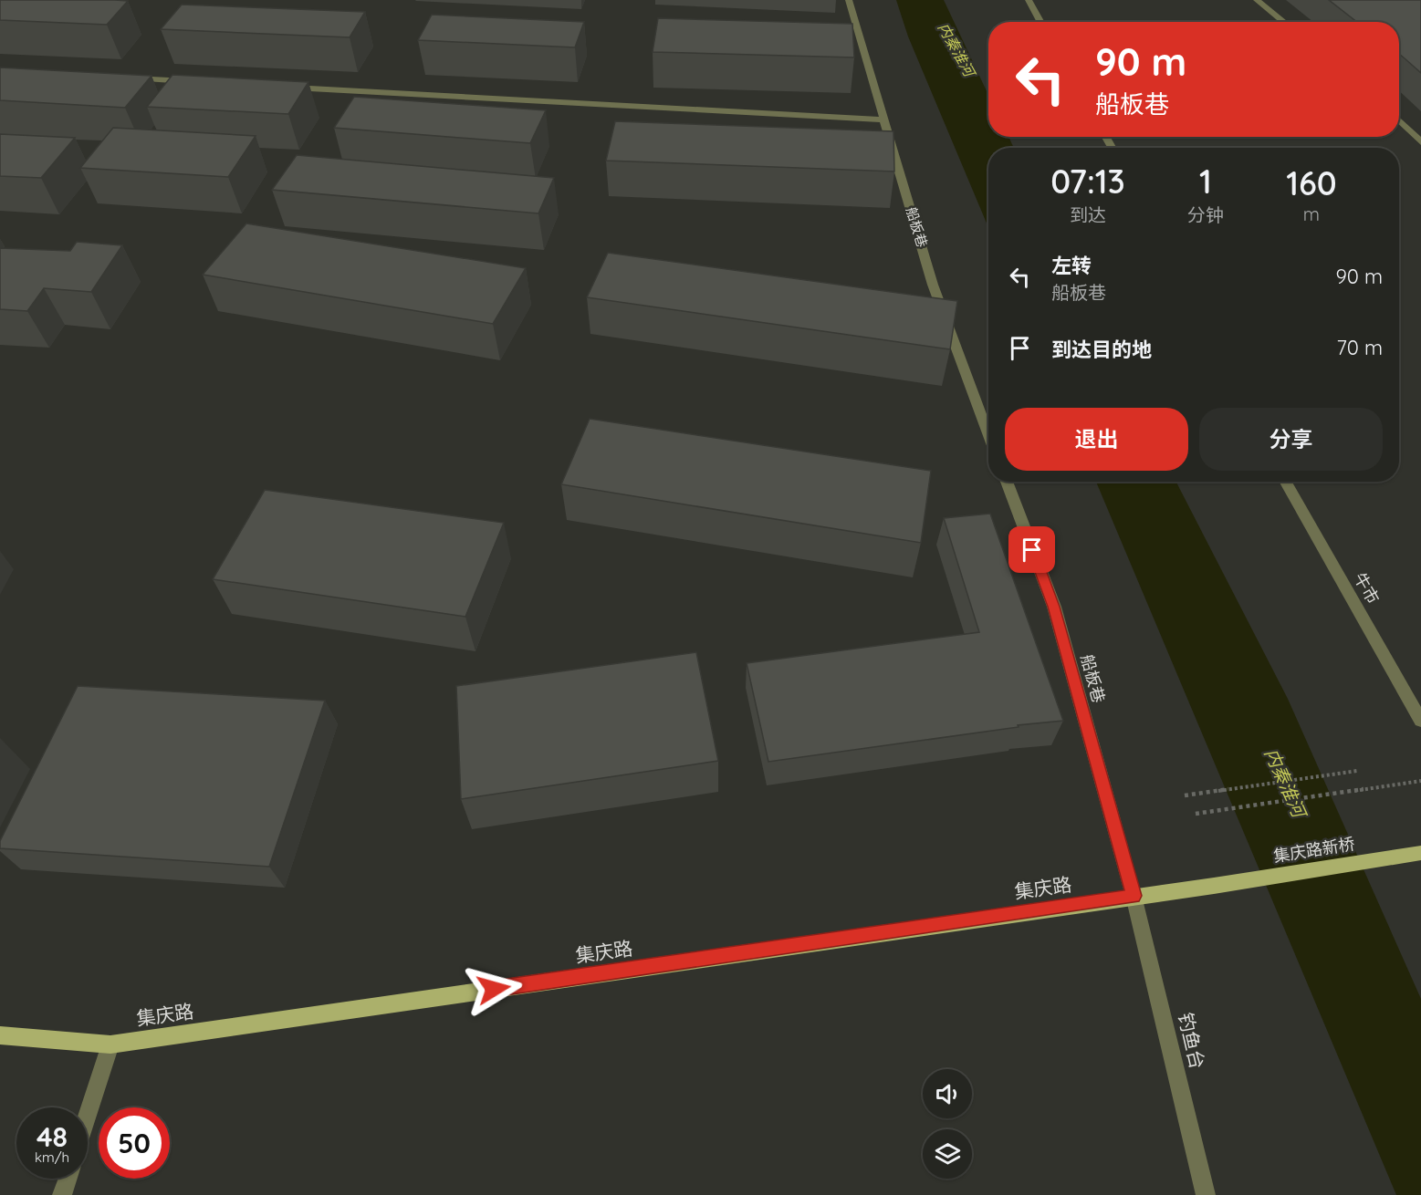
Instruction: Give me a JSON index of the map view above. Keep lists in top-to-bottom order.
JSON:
{
  "streets": {
    "main road": ["集庆路新桥", "集庆路"],
    "street": ["船板巷", "牛市", "钓鱼台"]
  },
  "crossings": [
    ["船板巷", "集庆路"],
    ["船板巷", "钓鱼台"],
    ["集庆路新桥", "集庆路"],
    ["集庆路", "钓鱼台"]
  ],
  "water": ["内秦淮河"],
  "page": {
    "turn": ["90 m", "船板巷"],
    "eta": [
      "07:13",
      "到达",
      "1",
      "分钟",
      "160",
      "m"
    ],
    "list": [
      {
        "name": "左转",
        "note": "船板巷",
        "value": "90 m"
      },
      {
        "name": "到达目的地",
        "value": "70 m"
      }
    ],
    "buttons": ["退出", "分享"],
    "speed": "48 km/h",
    "limit": "50"
  }
}
